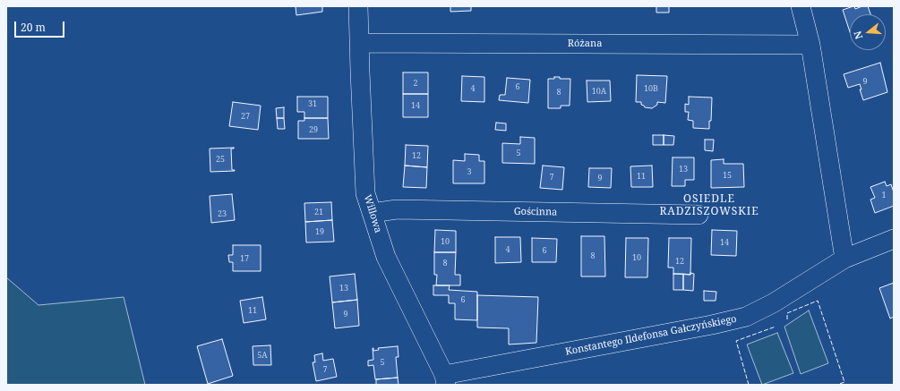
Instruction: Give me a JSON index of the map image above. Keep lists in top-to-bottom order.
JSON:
{
  "streets": {
    "street": [
      "Różana",
      "Gościnna",
      "Willowa",
      "Konstantego Ildefonsa Gałczyńskiego"
    ]
  },
  "crossings": [
    ["Różana", "Willowa"],
    ["Gościnna", "Willowa"],
    ["Willowa", "Konstantego Ildefonsa Gałczyńskiego"]
  ],
  "districts": ["OSIEDLE RADZISZOWSKIE"],
  "house_numbers": [
    "9",
    "2",
    "6",
    "4",
    "10B",
    "10A",
    "8",
    "31",
    "14",
    "27",
    "29",
    "5",
    "12",
    "25",
    "13",
    "3",
    "15",
    "11",
    "7",
    "9",
    "1",
    "21",
    "23",
    "19",
    "10",
    "14",
    "4",
    "6",
    "8",
    "10",
    "17",
    "12",
    "8",
    "13",
    "6",
    "11",
    "9",
    "5A",
    "5",
    "7"
  ],
  "scale_bar": "20 m",
  "north": "left"
}
